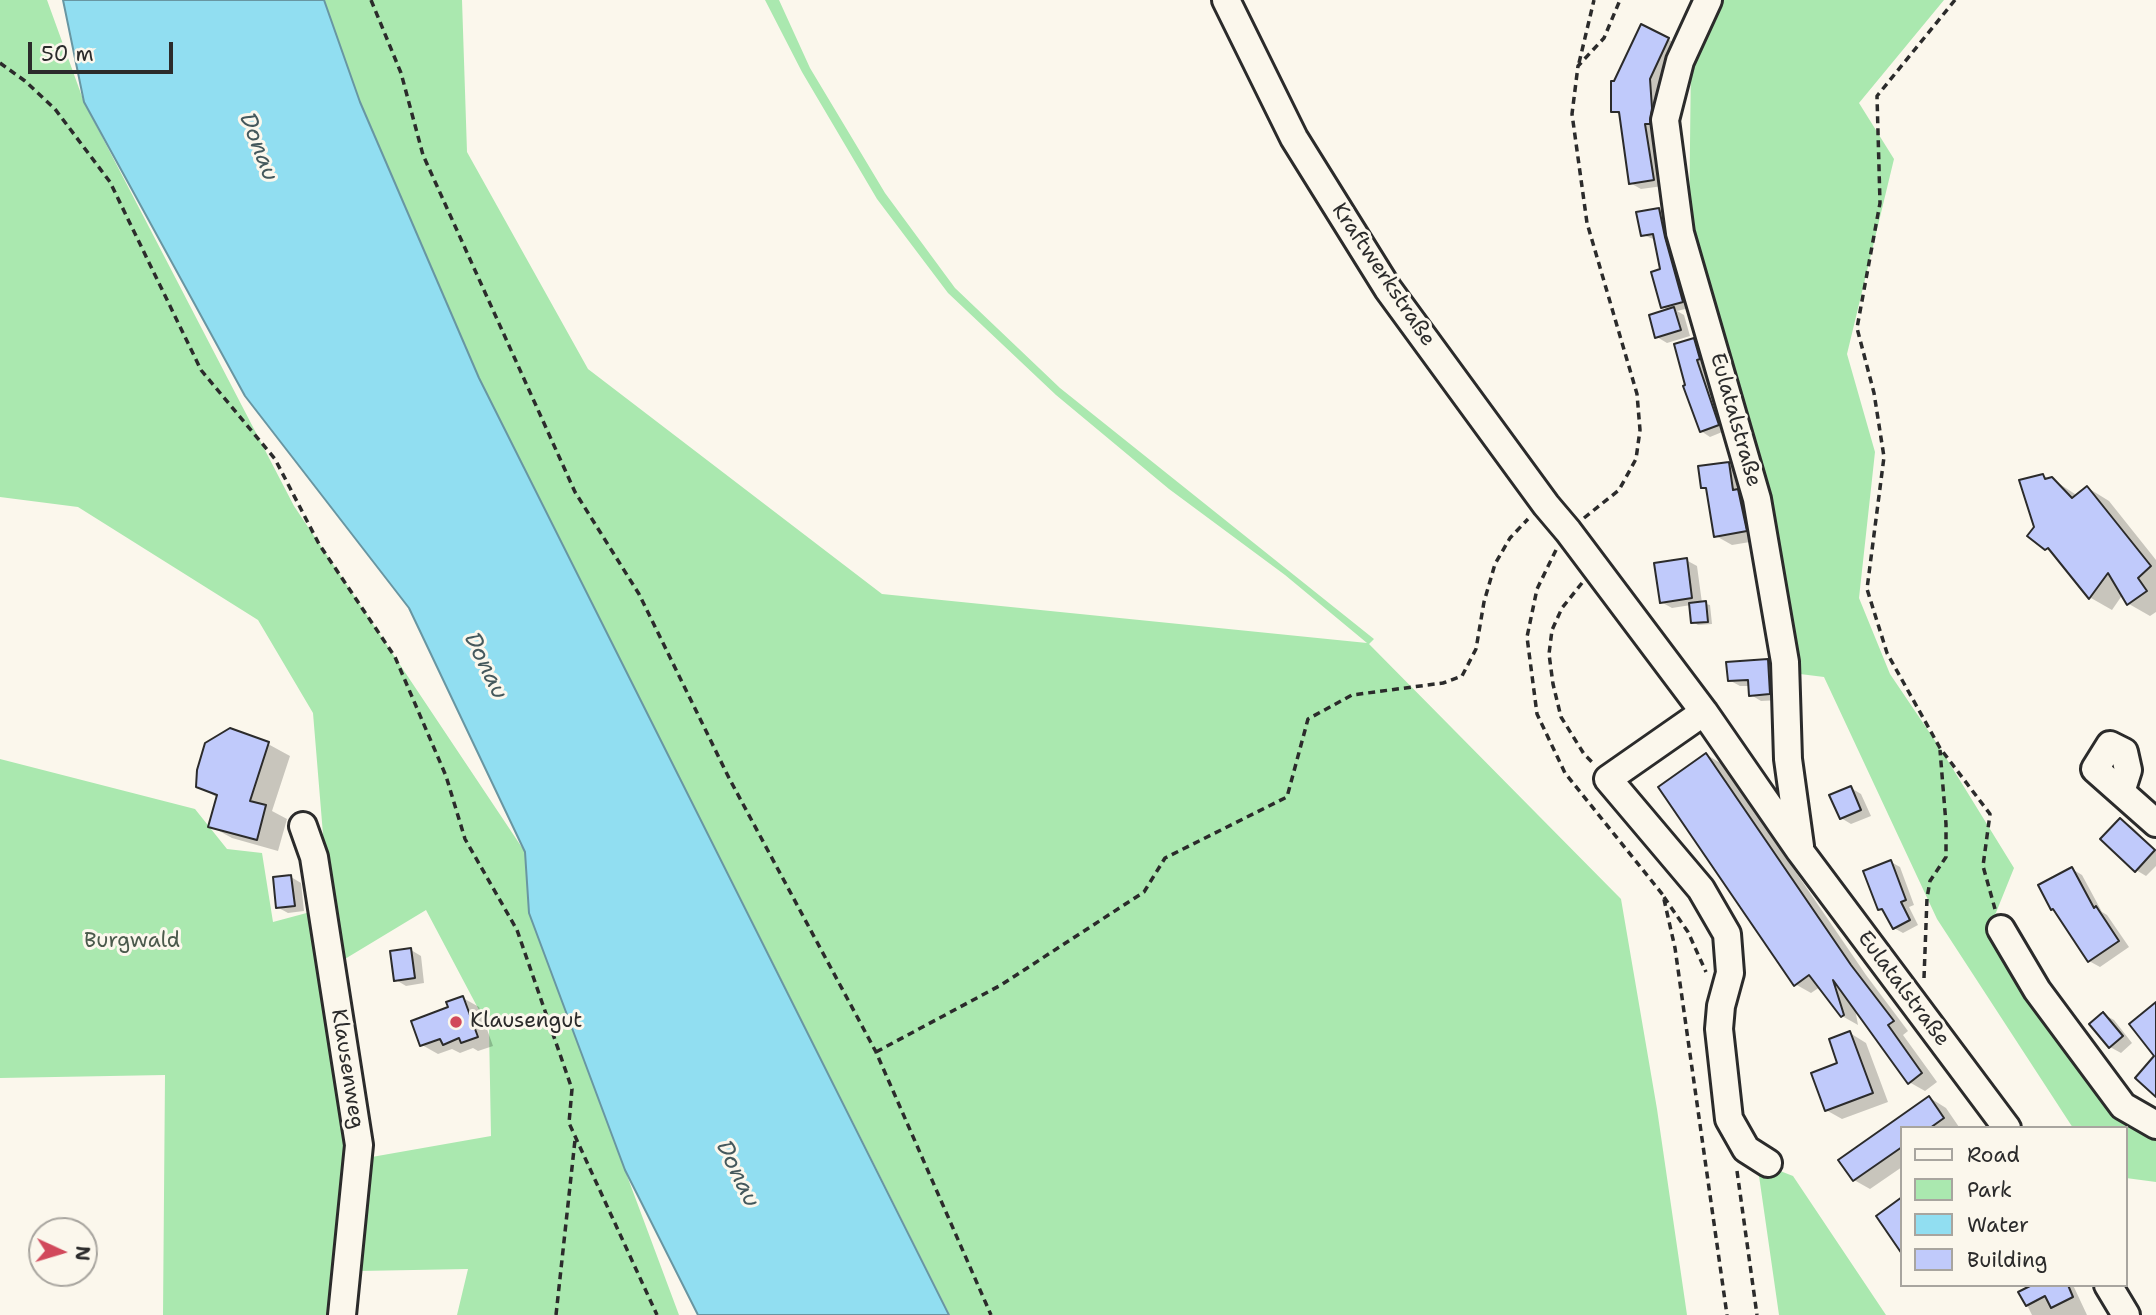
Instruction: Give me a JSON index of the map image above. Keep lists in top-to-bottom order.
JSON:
{
  "streets": {
    "street": ["Kraftwerkstraße", "Eulatalstraße", "Klausenweg"]
  },
  "crossings": [
    ["Kraftwerkstraße", "Eulatalstraße"]
  ],
  "water": ["Donau"],
  "parks": ["Burgwald"],
  "places": ["Klausengut"],
  "legend": [
    "Road",
    "Park",
    "Water",
    "Building"
  ],
  "scale_bar": "50 m",
  "north": "right"
}
